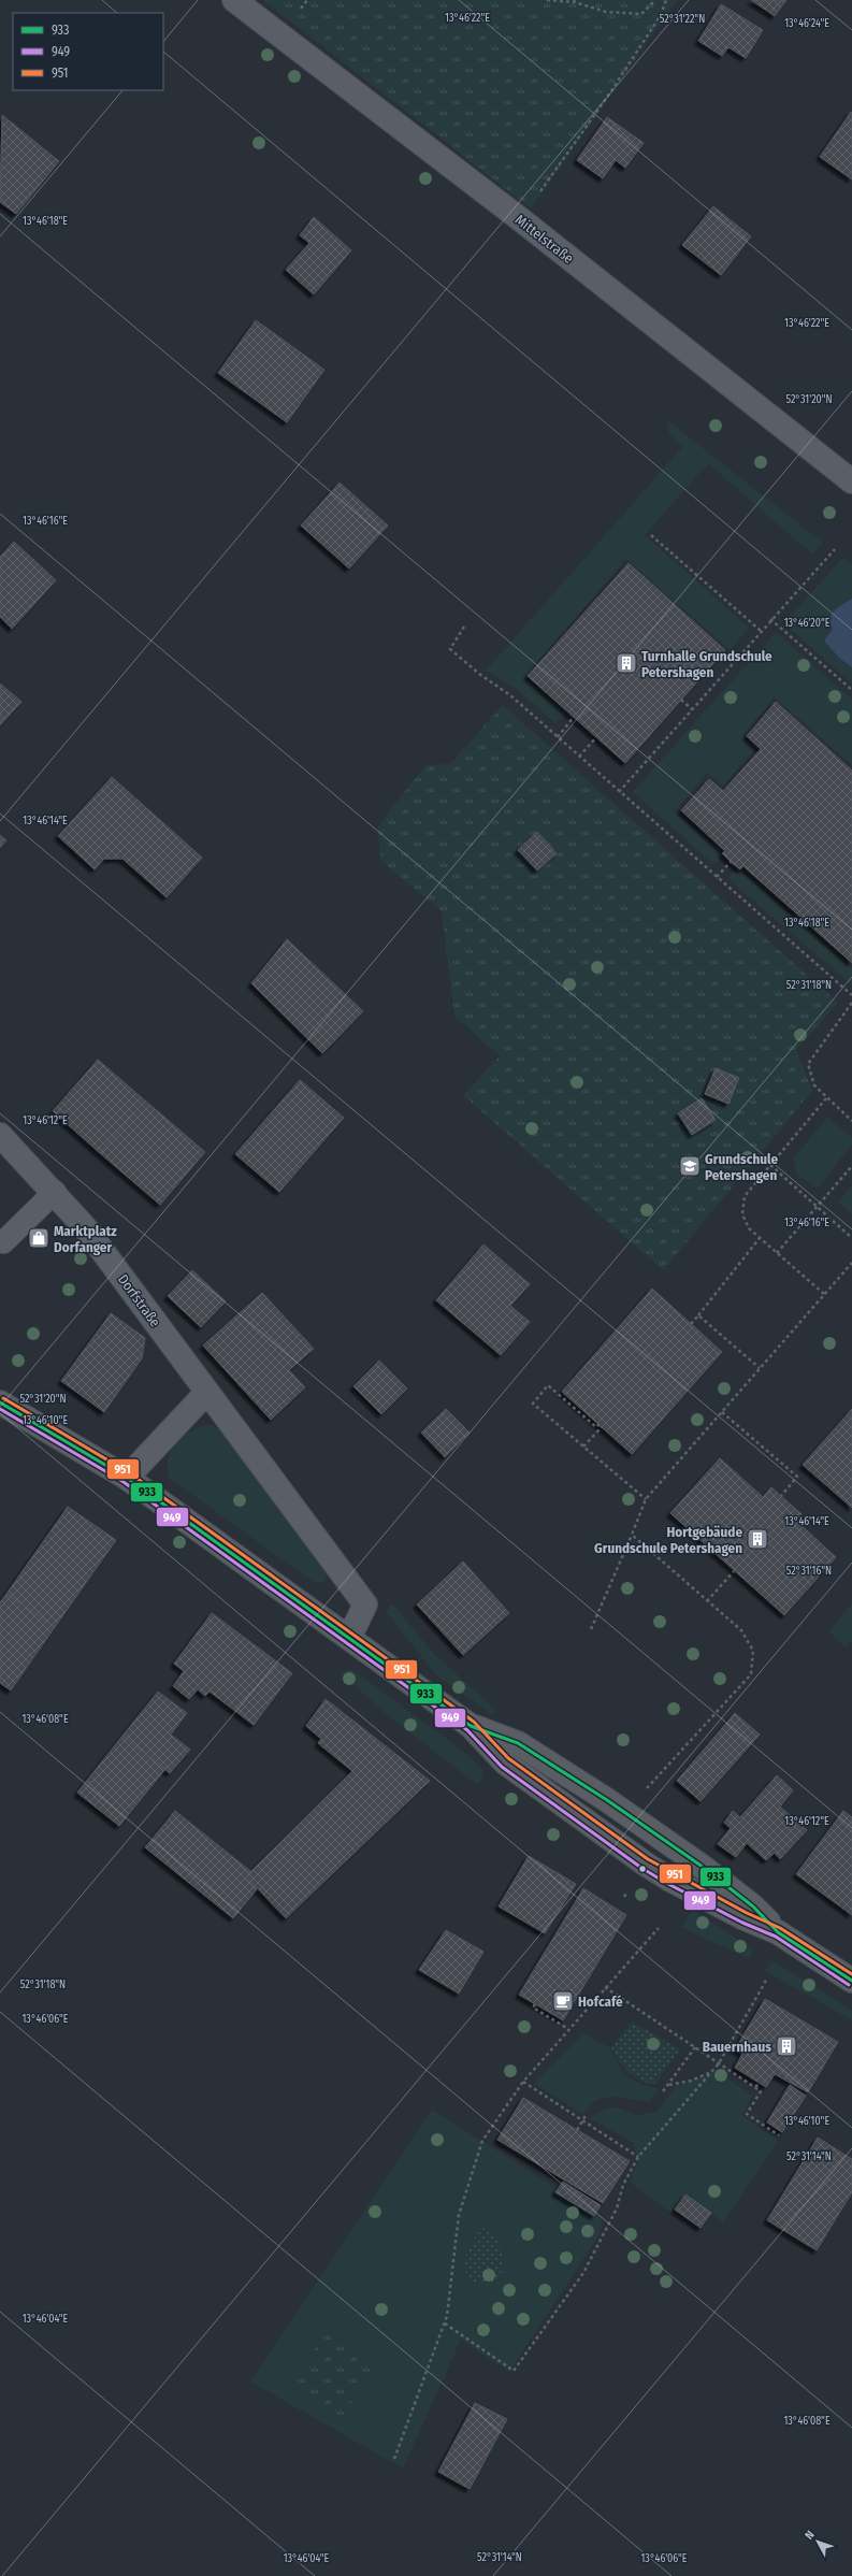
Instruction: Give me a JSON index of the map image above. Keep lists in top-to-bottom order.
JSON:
{
  "streets": {
    "street": ["Mittelstraße", "Dorfstraße"]
  },
  "places": {
    "building": ["Turnhalle Grundschule Petershagen", "Hortgebäude Grundschule Petershagen", "Bauernhaus"],
    "school or university": ["Grundschule Petershagen"],
    "shop": ["Marktplatz Dorfanger"],
    "cafe": ["Hofcafé"]
  },
  "lines": ["transit line 951", "transit line 933", "transit line 949"],
  "legend": ["933", "949", "951"],
  "north": "top left",
  "coordinates": [
    "13°46'22\"E",
    "52°31'22\"N",
    "13°46'24\"E",
    "13°46'18\"E",
    "52°31'20\"N",
    "13°46'16\"E",
    "13°46'20\"E",
    "13°46'14\"E",
    "52°31'18\"N",
    "13°46'12\"E",
    "13°46'10\"E",
    "52°31'16\"N",
    "13°46'08\"E",
    "13°46'06\"E",
    "52°31'14\"N",
    "13°46'04\"E"
  ]
}
